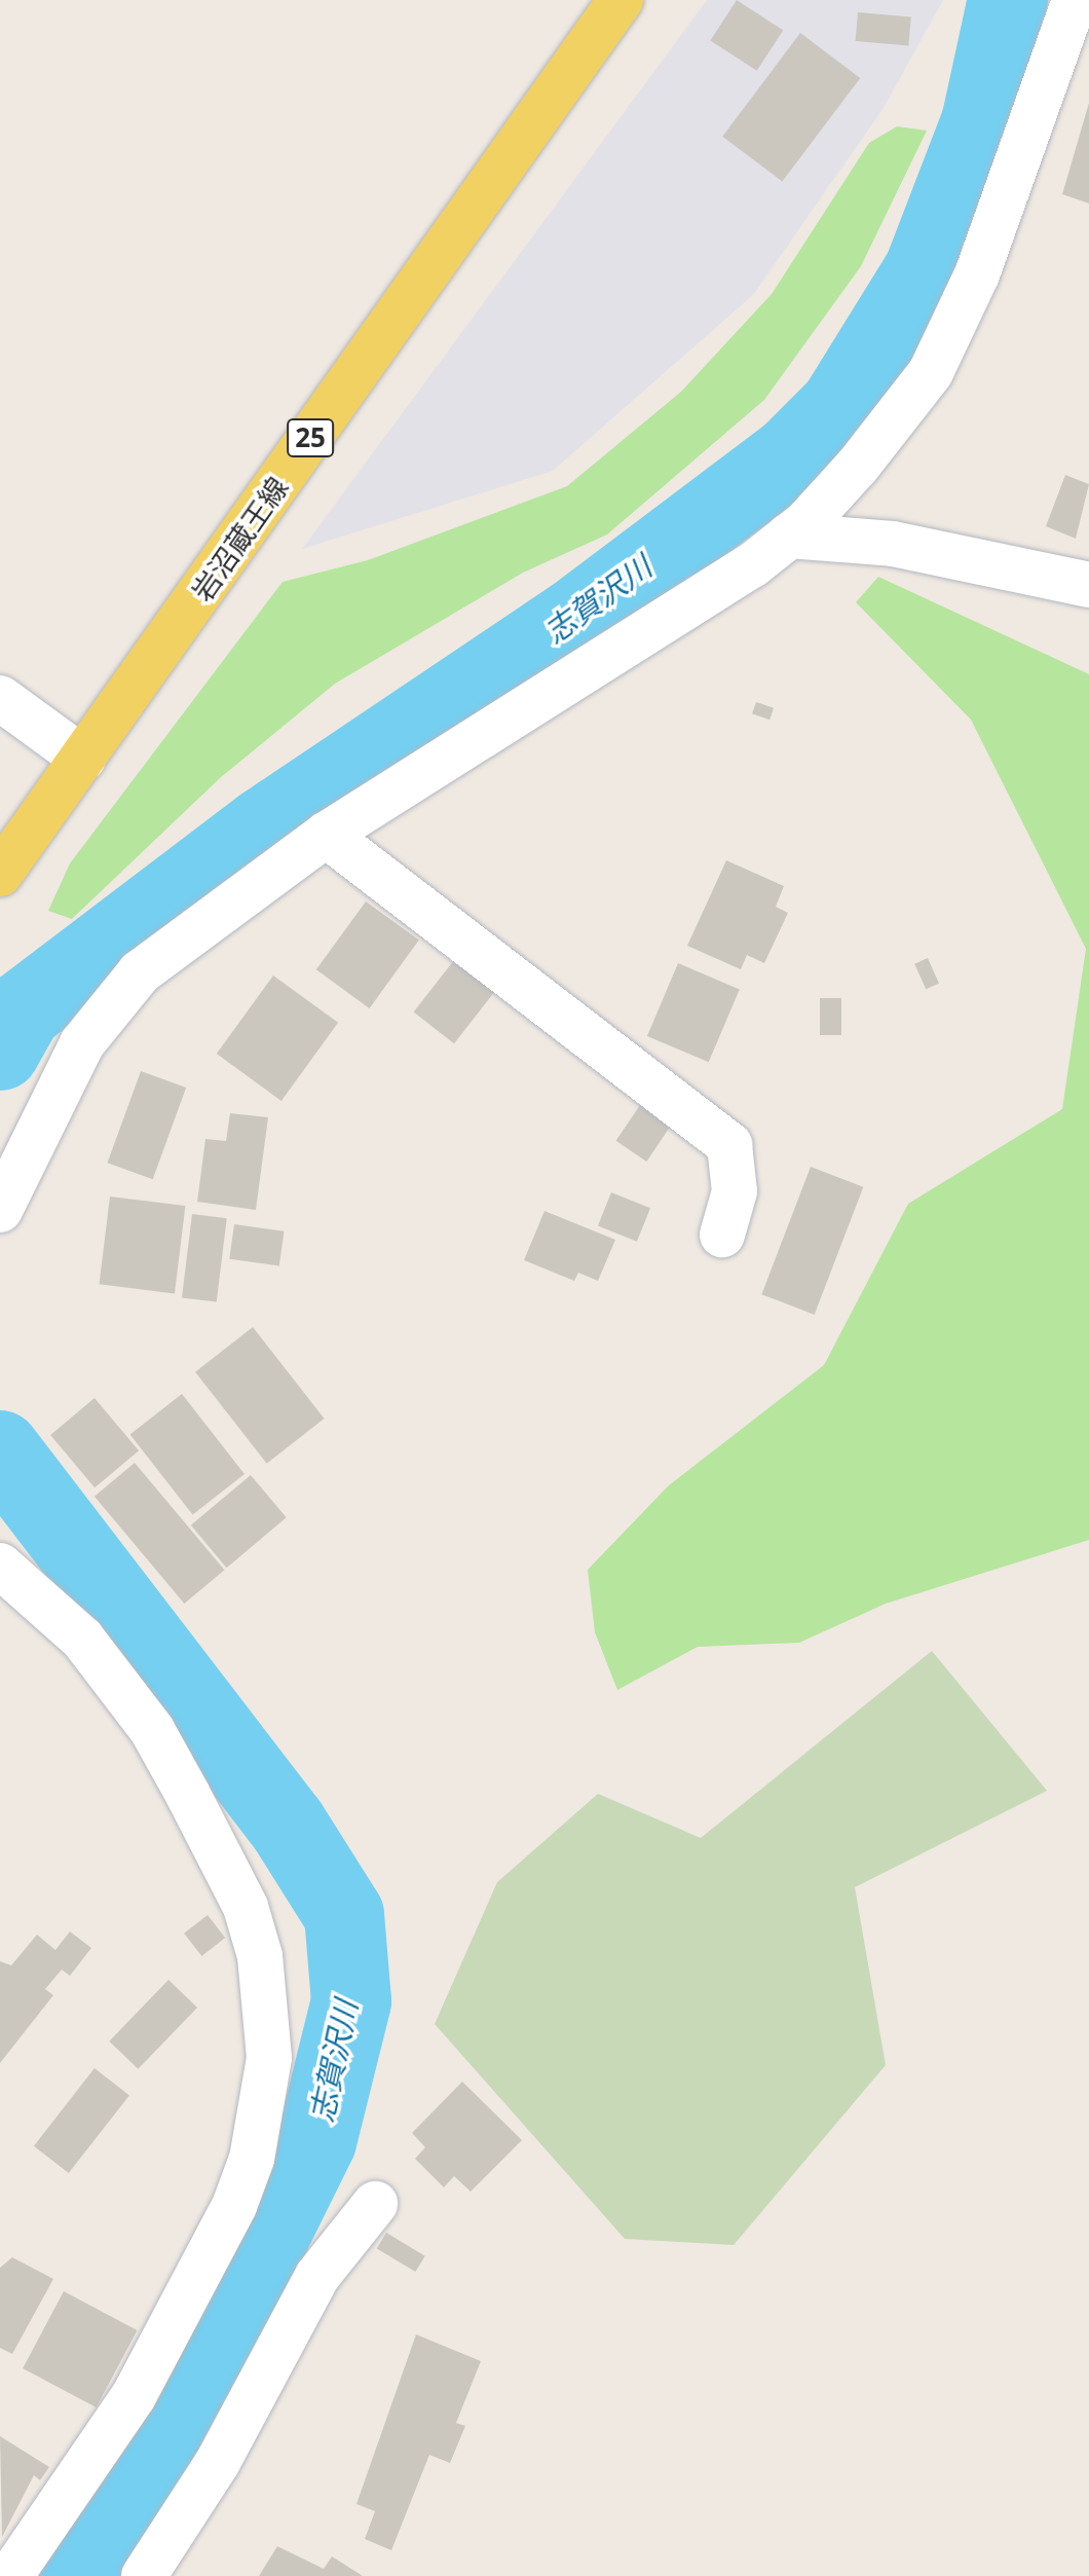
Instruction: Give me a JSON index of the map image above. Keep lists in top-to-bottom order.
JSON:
{
  "streets": {
    "main road": ["25", "岩沼蔵王線"]
  },
  "water": ["志賀沢川"]
}
